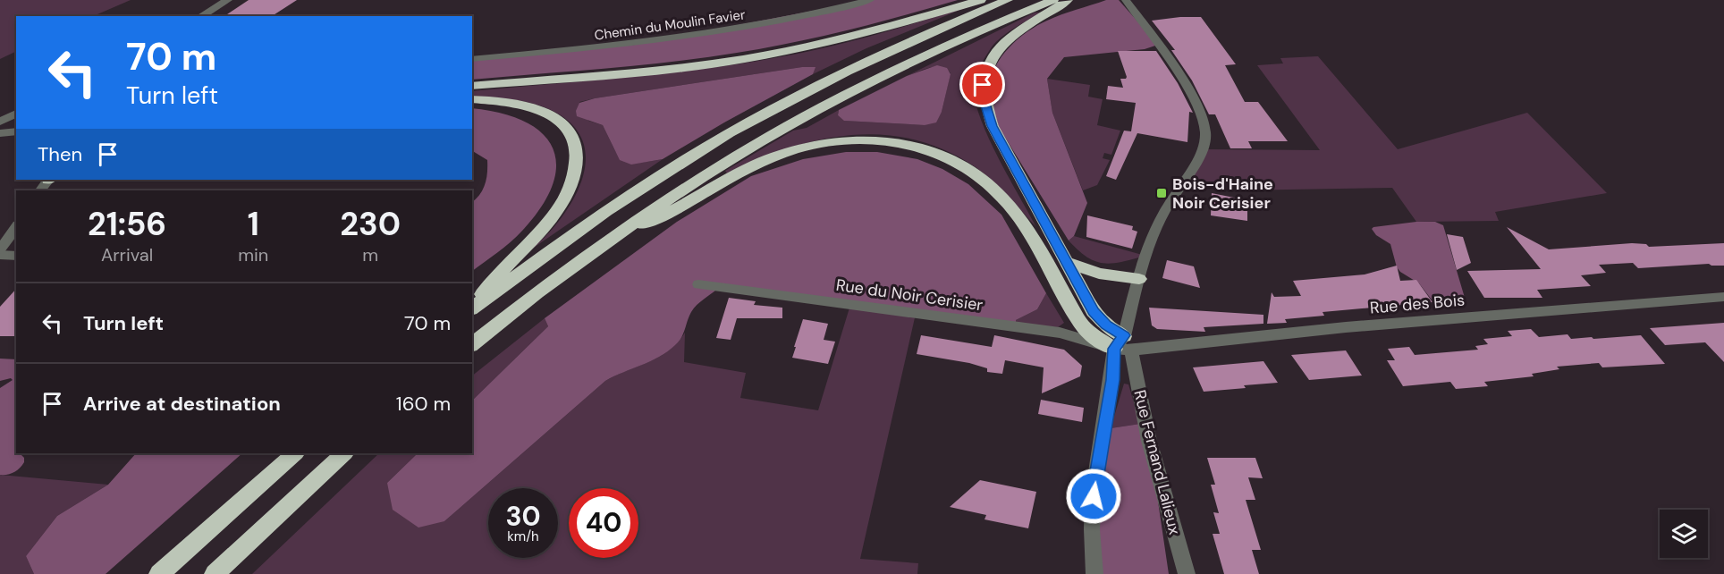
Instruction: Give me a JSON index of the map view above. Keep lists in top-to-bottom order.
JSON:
{
  "streets": {
    "street": [
      "Chemin du Moulin Favier",
      "Rue du Noir Cerisier",
      "Rue des Bois",
      "Rue Fernand Lalieux"
    ]
  },
  "crossings": [
    ["Rue du Noir Cerisier", "Rue des Bois"],
    ["Rue du Noir Cerisier", "Rue Fernand Lalieux"],
    ["Rue des Bois", "Rue Fernand Lalieux"]
  ],
  "places": {
    "transit": ["Bois-d'Haine Noir Cerisier"]
  },
  "page": {
    "turn": ["70 m", "Turn left"],
    "then": "Then",
    "eta": [
      "21:56",
      "Arrival",
      "1",
      "min",
      "230",
      "m"
    ],
    "list": [
      {
        "name": "Turn left",
        "value": "70 m"
      },
      {
        "name": "Arrive at destination",
        "value": "160 m"
      }
    ],
    "speed": "30 km/h",
    "limit": "40"
  }
}
